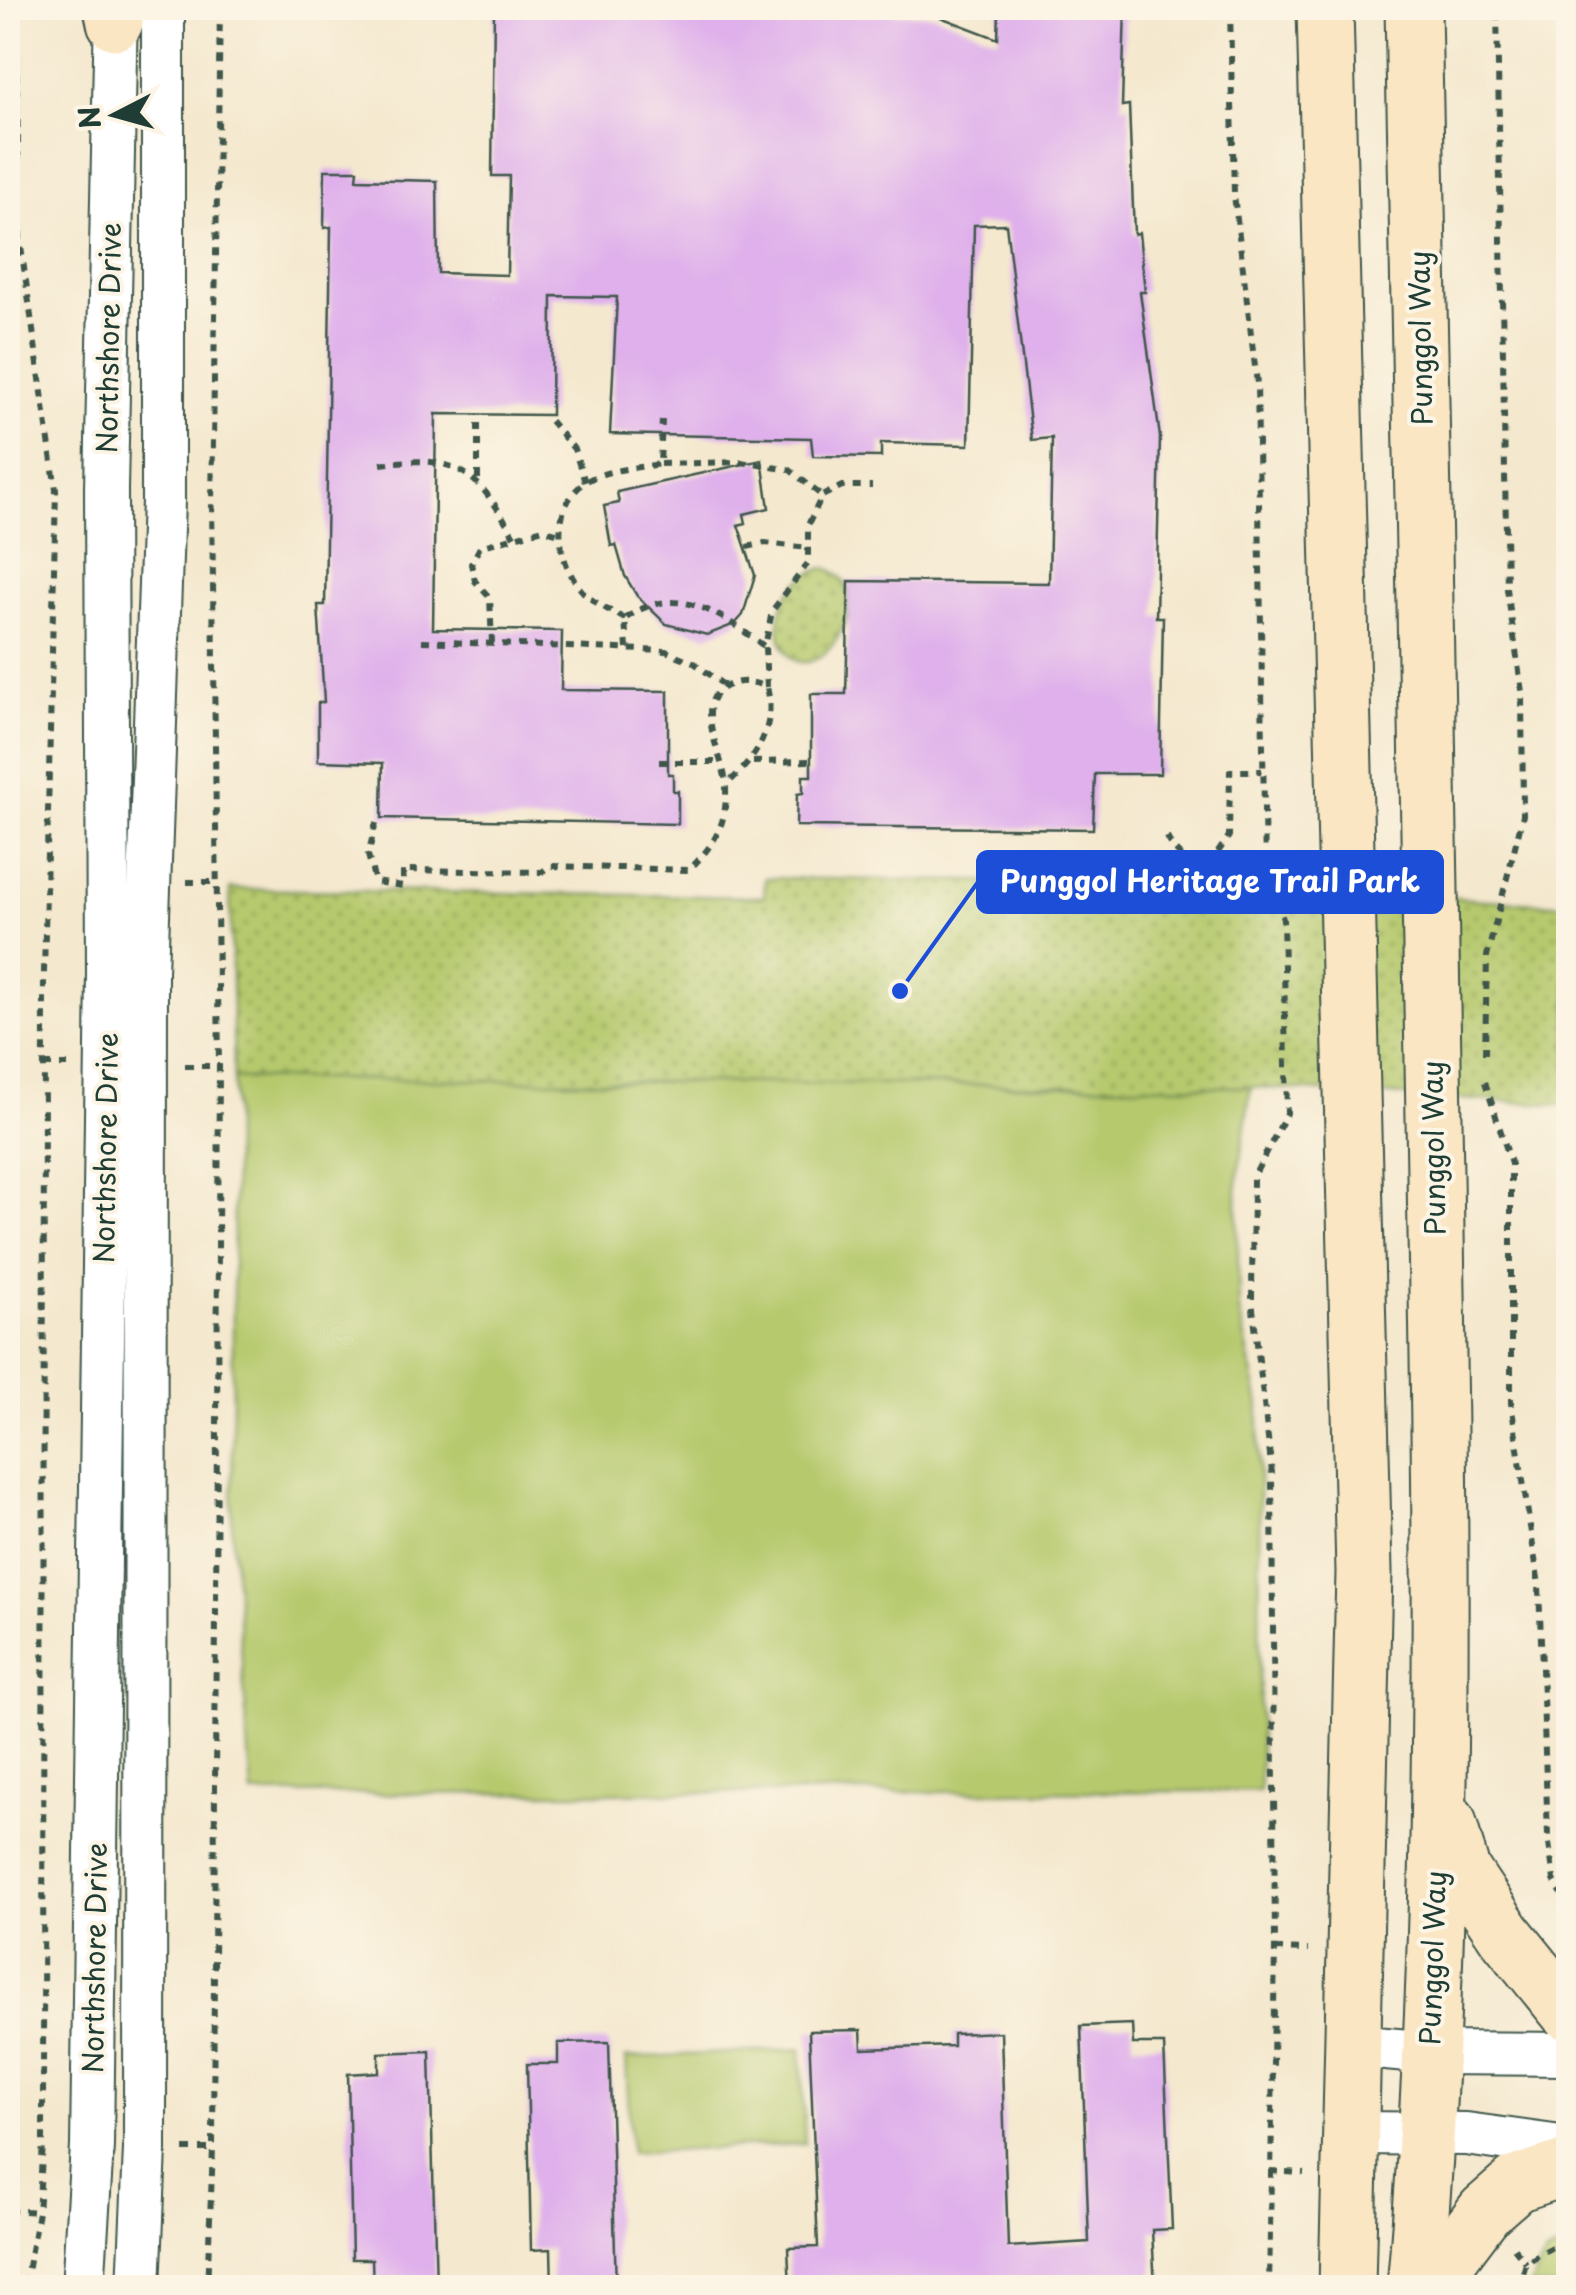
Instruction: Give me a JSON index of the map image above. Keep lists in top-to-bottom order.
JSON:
{
  "streets": {
    "main road": ["Punggol Way"],
    "street": ["Northshore Drive"]
  },
  "places": ["Punggol Heritage Trail Park"],
  "north": "left"
}
